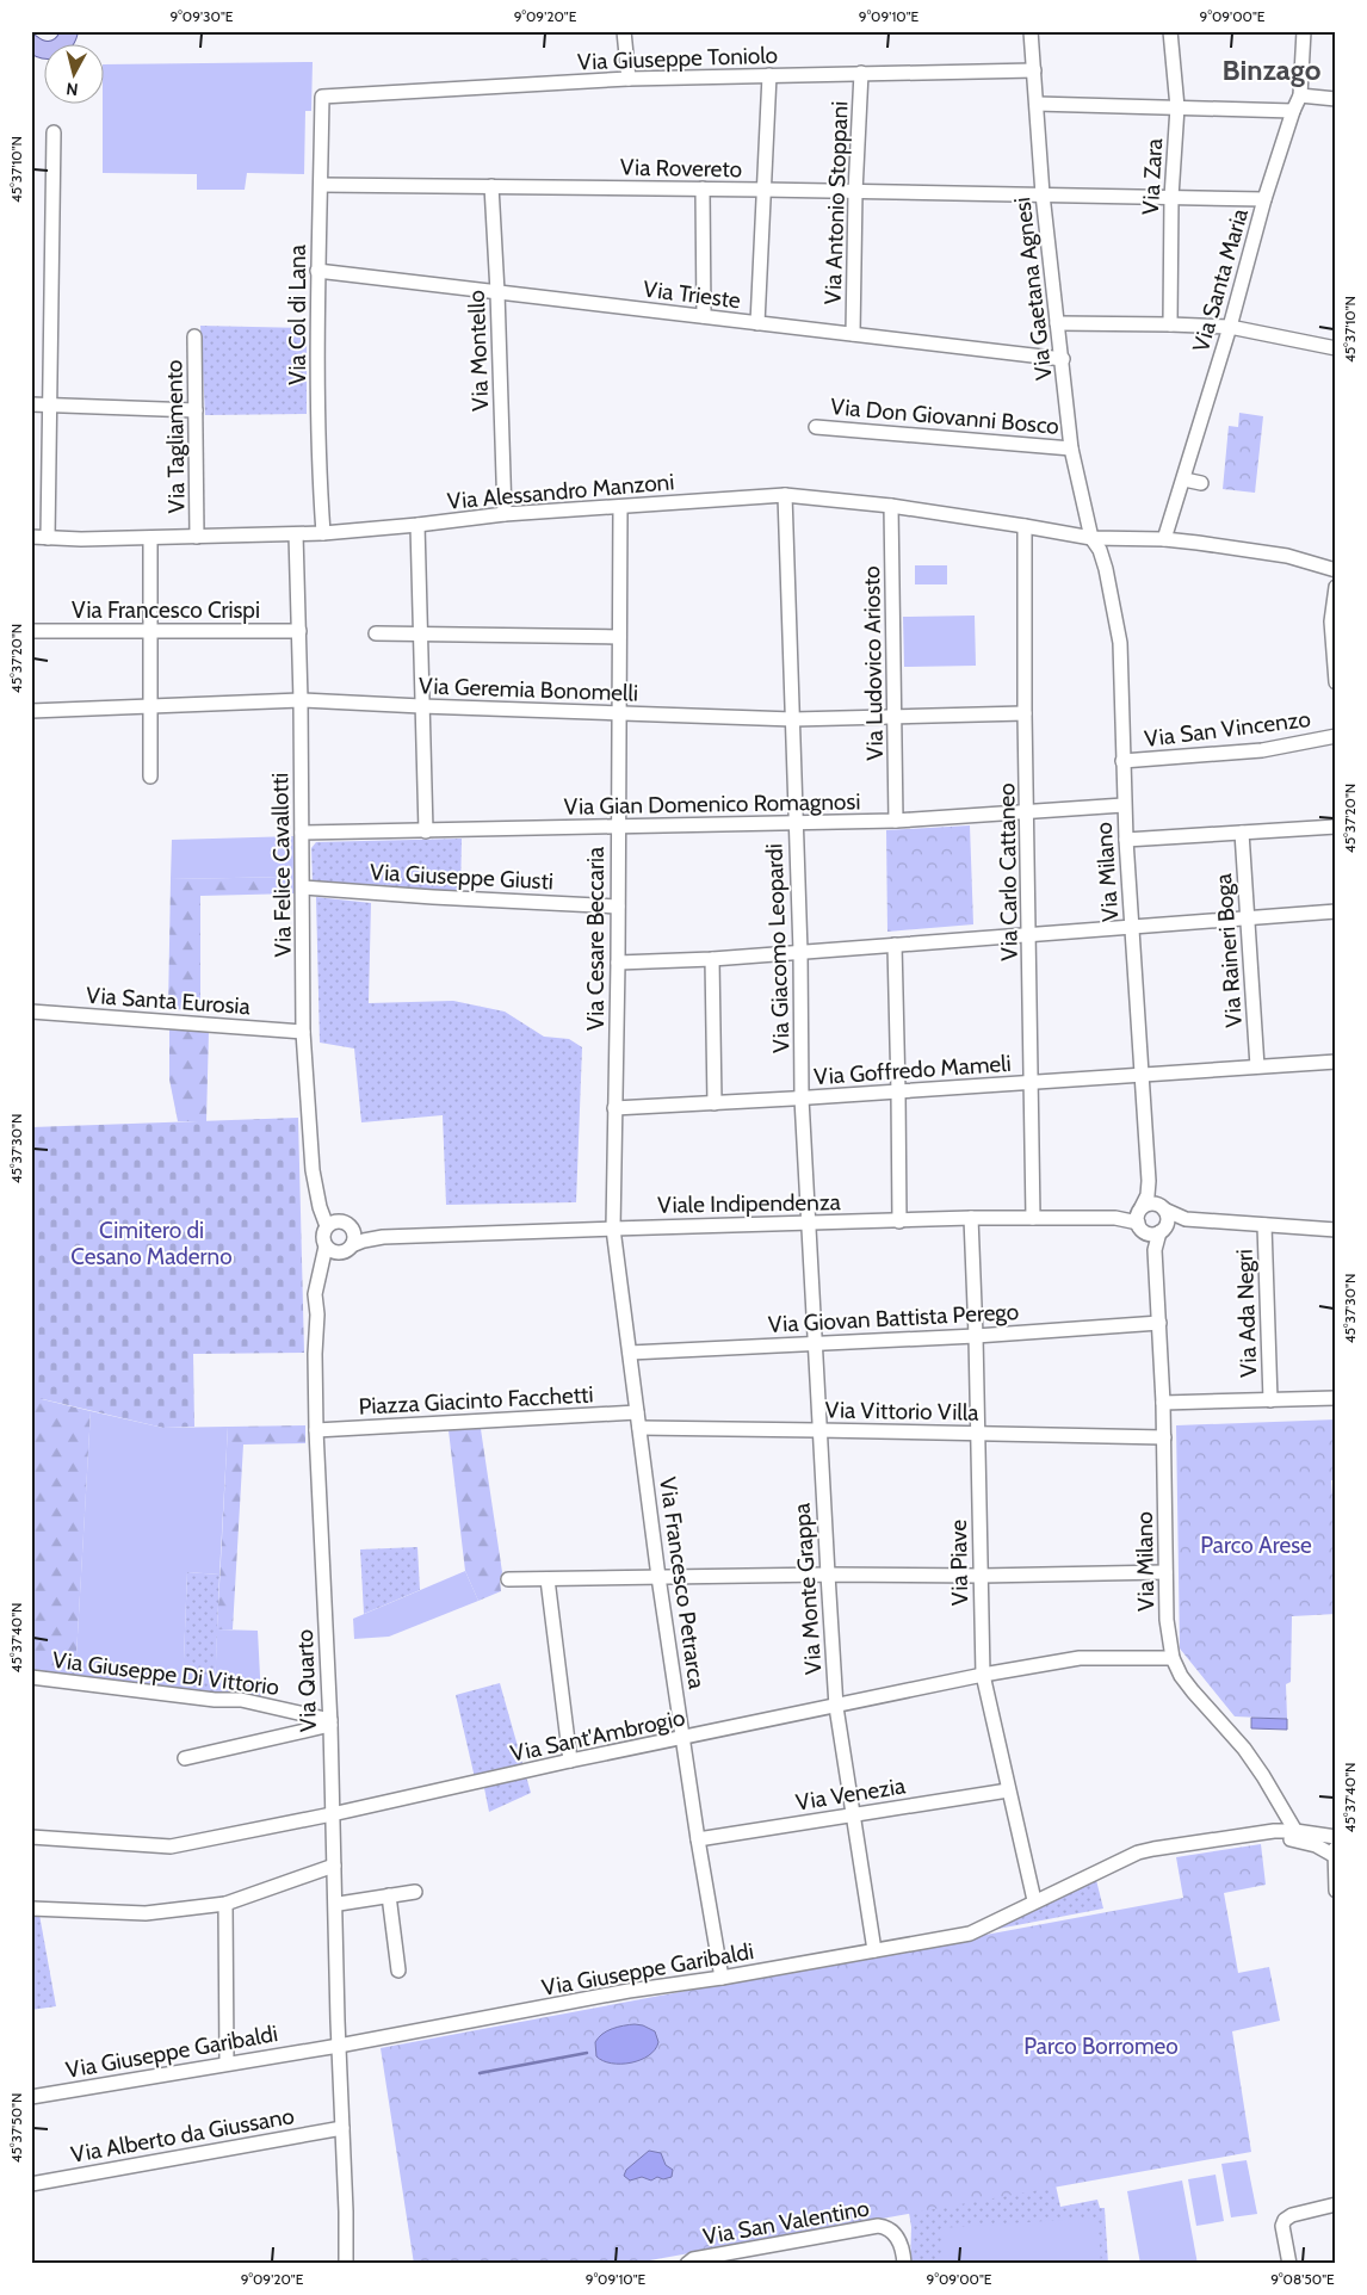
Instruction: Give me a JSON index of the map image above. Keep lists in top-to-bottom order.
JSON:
{
  "streets": {
    "street": [
      "Via Giuseppe Toniolo",
      "Via Rovereto",
      "Via Zara",
      "Via Antonio Stoppani",
      "Via Santa Maria",
      "Via Gaetana Agnesi",
      "Via Trieste",
      "Via Col di Lana",
      "Via Montello",
      "Via Don Giovanni Bosco",
      "Via Tagliamento",
      "Via Alessandro Manzoni",
      "Via Francesco Crispi",
      "Via Ludovico Ariosto",
      "Via Geremia Bonomelli",
      "Via San Vincenzo",
      "Via Gian Domenico Romagnosi",
      "Via Felice Cavallotti",
      "Via Carlo Cattaneo",
      "Via Milano",
      "Via Giuseppe Giusti",
      "Via Cesare Beccaria",
      "Via Giacomo Leopardi",
      "Via Raineri Boga",
      "Via Santa Eurosia",
      "Via Goffredo Mameli",
      "Viale Indipendenza",
      "Via Ada Negri",
      "Via Giovan Battista Perego",
      "Piazza Giacinto Facchetti",
      "Via Vittorio Villa",
      "Via Piave",
      "Via Francesco Petrarca",
      "Via Monte Grappa",
      "Via Giuseppe Di Vittorio",
      "Via Quarto",
      "Via Sant'Ambrogio",
      "Via Venezia",
      "Via Giuseppe Garibaldi",
      "Via Alberto da Giussano",
      "Via San Valentino"
    ]
  },
  "crossings": [
    ["Via Giuseppe Toniolo", "Via Antonio Stoppani"],
    ["Via Giuseppe Toniolo", "Via Gaetana Agnesi"],
    ["Via Giuseppe Toniolo", "Via Col di Lana"],
    ["Via Rovereto", "Via Zara"],
    ["Via Rovereto", "Via Antonio Stoppani"],
    ["Via Rovereto", "Via Santa Maria"],
    ["Via Rovereto", "Via Gaetana Agnesi"],
    ["Via Rovereto", "Via Col di Lana"],
    ["Via Rovereto", "Via Montello"],
    ["Via Antonio Stoppani", "Via Trieste"],
    ["Via Santa Maria", "Via Alessandro Manzoni"],
    ["Via Gaetana Agnesi", "Via Trieste"],
    ["Via Gaetana Agnesi", "Via Don Giovanni Bosco"],
    ["Via Gaetana Agnesi", "Via Alessandro Manzoni"],
    ["Via Gaetana Agnesi", "Via Milano"],
    ["Via Trieste", "Via Col di Lana"],
    ["Via Trieste", "Via Montello"],
    ["Via Col di Lana", "Via Alessandro Manzoni"],
    ["Via Montello", "Via Alessandro Manzoni"],
    ["Via Tagliamento", "Via Alessandro Manzoni"],
    ["Via Alessandro Manzoni", "Via Ludovico Ariosto"],
    ["Via Alessandro Manzoni", "Via Felice Cavallotti"],
    ["Via Alessandro Manzoni", "Via Carlo Cattaneo"],
    ["Via Alessandro Manzoni", "Via Milano"],
    ["Via Alessandro Manzoni", "Via Cesare Beccaria"],
    ["Via Alessandro Manzoni", "Via Giacomo Leopardi"],
    ["Via Francesco Crispi", "Via Felice Cavallotti"],
    ["Via Ludovico Ariosto", "Via Geremia Bonomelli"],
    ["Via Ludovico Ariosto", "Via Gian Domenico Romagnosi"],
    ["Via Geremia Bonomelli", "Via Felice Cavallotti"],
    ["Via Geremia Bonomelli", "Via Carlo Cattaneo"],
    ["Via Geremia Bonomelli", "Via Cesare Beccaria"],
    ["Via Geremia Bonomelli", "Via Giacomo Leopardi"],
    ["Via San Vincenzo", "Via Milano"],
    ["Via Gian Domenico Romagnosi", "Via Felice Cavallotti"],
    ["Via Gian Domenico Romagnosi", "Via Carlo Cattaneo"],
    ["Via Gian Domenico Romagnosi", "Via Milano"],
    ["Via Gian Domenico Romagnosi", "Via Cesare Beccaria"],
    ["Via Gian Domenico Romagnosi", "Via Giacomo Leopardi"],
    ["Via Felice Cavallotti", "Via Giuseppe Giusti"],
    ["Via Felice Cavallotti", "Via Santa Eurosia"],
    ["Via Felice Cavallotti", "Viale Indipendenza"],
    ["Via Felice Cavallotti", "Via Quarto"],
    ["Via Carlo Cattaneo", "Via Goffredo Mameli"],
    ["Via Carlo Cattaneo", "Viale Indipendenza"],
    ["Via Milano", "Via Goffredo Mameli"],
    ["Via Milano", "Viale Indipendenza"],
    ["Via Milano", "Via Giovan Battista Perego"],
    ["Via Milano", "Via Vittorio Villa"],
    ["Via Milano", "Via Sant'Ambrogio"],
    ["Via Milano", "Via Giuseppe Garibaldi"],
    ["Via Giuseppe Giusti", "Via Cesare Beccaria"],
    ["Via Cesare Beccaria", "Via Goffredo Mameli"],
    ["Via Cesare Beccaria", "Viale Indipendenza"],
    ["Via Cesare Beccaria", "Via Francesco Petrarca"],
    ["Via Giacomo Leopardi", "Via Goffredo Mameli"],
    ["Via Giacomo Leopardi", "Viale Indipendenza"],
    ["Via Giacomo Leopardi", "Via Monte Grappa"],
    ["Via Raineri Boga", "Via Goffredo Mameli"],
    ["Viale Indipendenza", "Via Piave"],
    ["Viale Indipendenza", "Via Francesco Petrarca"],
    ["Viale Indipendenza", "Via Monte Grappa"],
    ["Viale Indipendenza", "Via Quarto"],
    ["Via Giovan Battista Perego", "Via Piave"],
    ["Via Giovan Battista Perego", "Via Francesco Petrarca"],
    ["Via Giovan Battista Perego", "Via Monte Grappa"],
    ["Piazza Giacinto Facchetti", "Via Francesco Petrarca"],
    ["Piazza Giacinto Facchetti", "Via Quarto"],
    ["Via Vittorio Villa", "Via Piave"],
    ["Via Vittorio Villa", "Via Francesco Petrarca"],
    ["Via Vittorio Villa", "Via Monte Grappa"],
    ["Via Piave", "Via Sant'Ambrogio"],
    ["Via Piave", "Via Venezia"],
    ["Via Piave", "Via Giuseppe Garibaldi"],
    ["Via Francesco Petrarca", "Via Sant'Ambrogio"],
    ["Via Francesco Petrarca", "Via Venezia"],
    ["Via Francesco Petrarca", "Via Giuseppe Garibaldi"],
    ["Via Monte Grappa", "Via Sant'Ambrogio"],
    ["Via Monte Grappa", "Via Venezia"],
    ["Via Monte Grappa", "Via Giuseppe Garibaldi"],
    ["Via Giuseppe Di Vittorio", "Via Quarto"],
    ["Via Quarto", "Via Sant'Ambrogio"],
    ["Via Quarto", "Via Giuseppe Garibaldi"],
    ["Via Quarto", "Via Alberto da Giussano"]
  ],
  "districts": ["Binzago"],
  "parks": ["Cimitero di Cesano Maderno", "Parco Arese", "Parco Borromeo"],
  "north": "bottom",
  "coordinates": [
    "9°09'30\"E",
    "9°09'20\"E",
    "9°09'10\"E",
    "9°09'00\"E",
    "45°37'10\"N",
    "45°37'20\"N",
    "45°37'30\"N",
    "45°37'40\"N",
    "45°37'50\"N",
    "9°08'50\"E"
  ]
}
